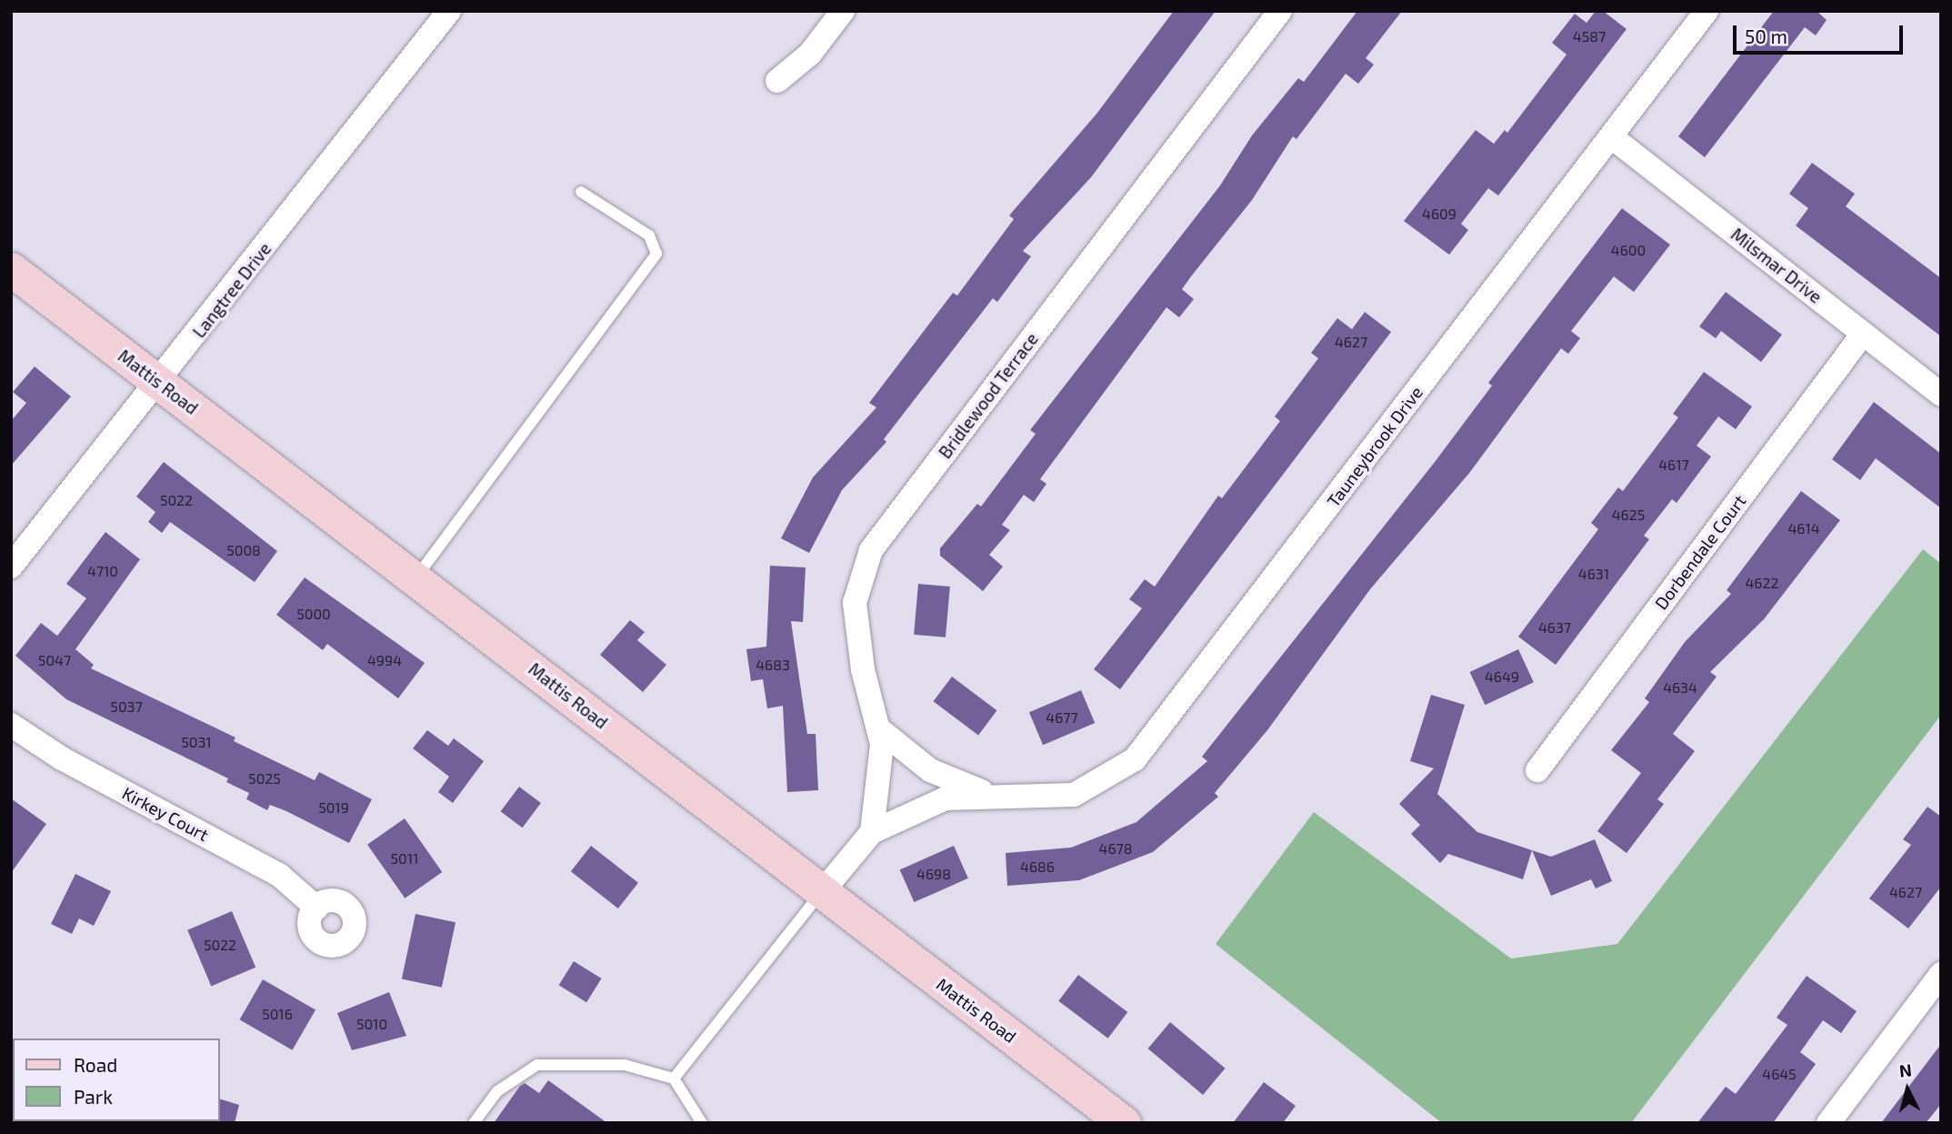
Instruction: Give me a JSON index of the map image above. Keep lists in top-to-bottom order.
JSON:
{
  "streets": {
    "main road": ["Mattis Road"],
    "street": [
      "Milsmar Drive",
      "Langtree Drive",
      "Bridlewood Terrace",
      "Tauneybrook Drive",
      "Dorbendale Court",
      "Kirkey Court"
    ]
  },
  "crossings": [
    ["Milsmar Drive", "Tauneybrook Drive"],
    ["Milsmar Drive", "Dorbendale Court"],
    ["Langtree Drive", "Mattis Road"],
    ["Mattis Road", "Tauneybrook Drive"],
    ["Bridlewood Terrace", "Tauneybrook Drive"]
  ],
  "house_numbers": [
    "4587",
    "4609",
    "4600",
    "4627",
    "4617",
    "5022",
    "4625",
    "4614",
    "5008",
    "4710",
    "4631",
    "4622",
    "5000",
    "4637",
    "5047",
    "4994",
    "4683",
    "4649",
    "4634",
    "5037",
    "4677",
    "5031",
    "5025",
    "5019",
    "4678",
    "5011",
    "4686",
    "4698",
    "4627",
    "5022",
    "5016",
    "5010",
    "4645"
  ],
  "legend": ["Road", "Park"],
  "scale_bar": "50 m",
  "north": "top"
}
